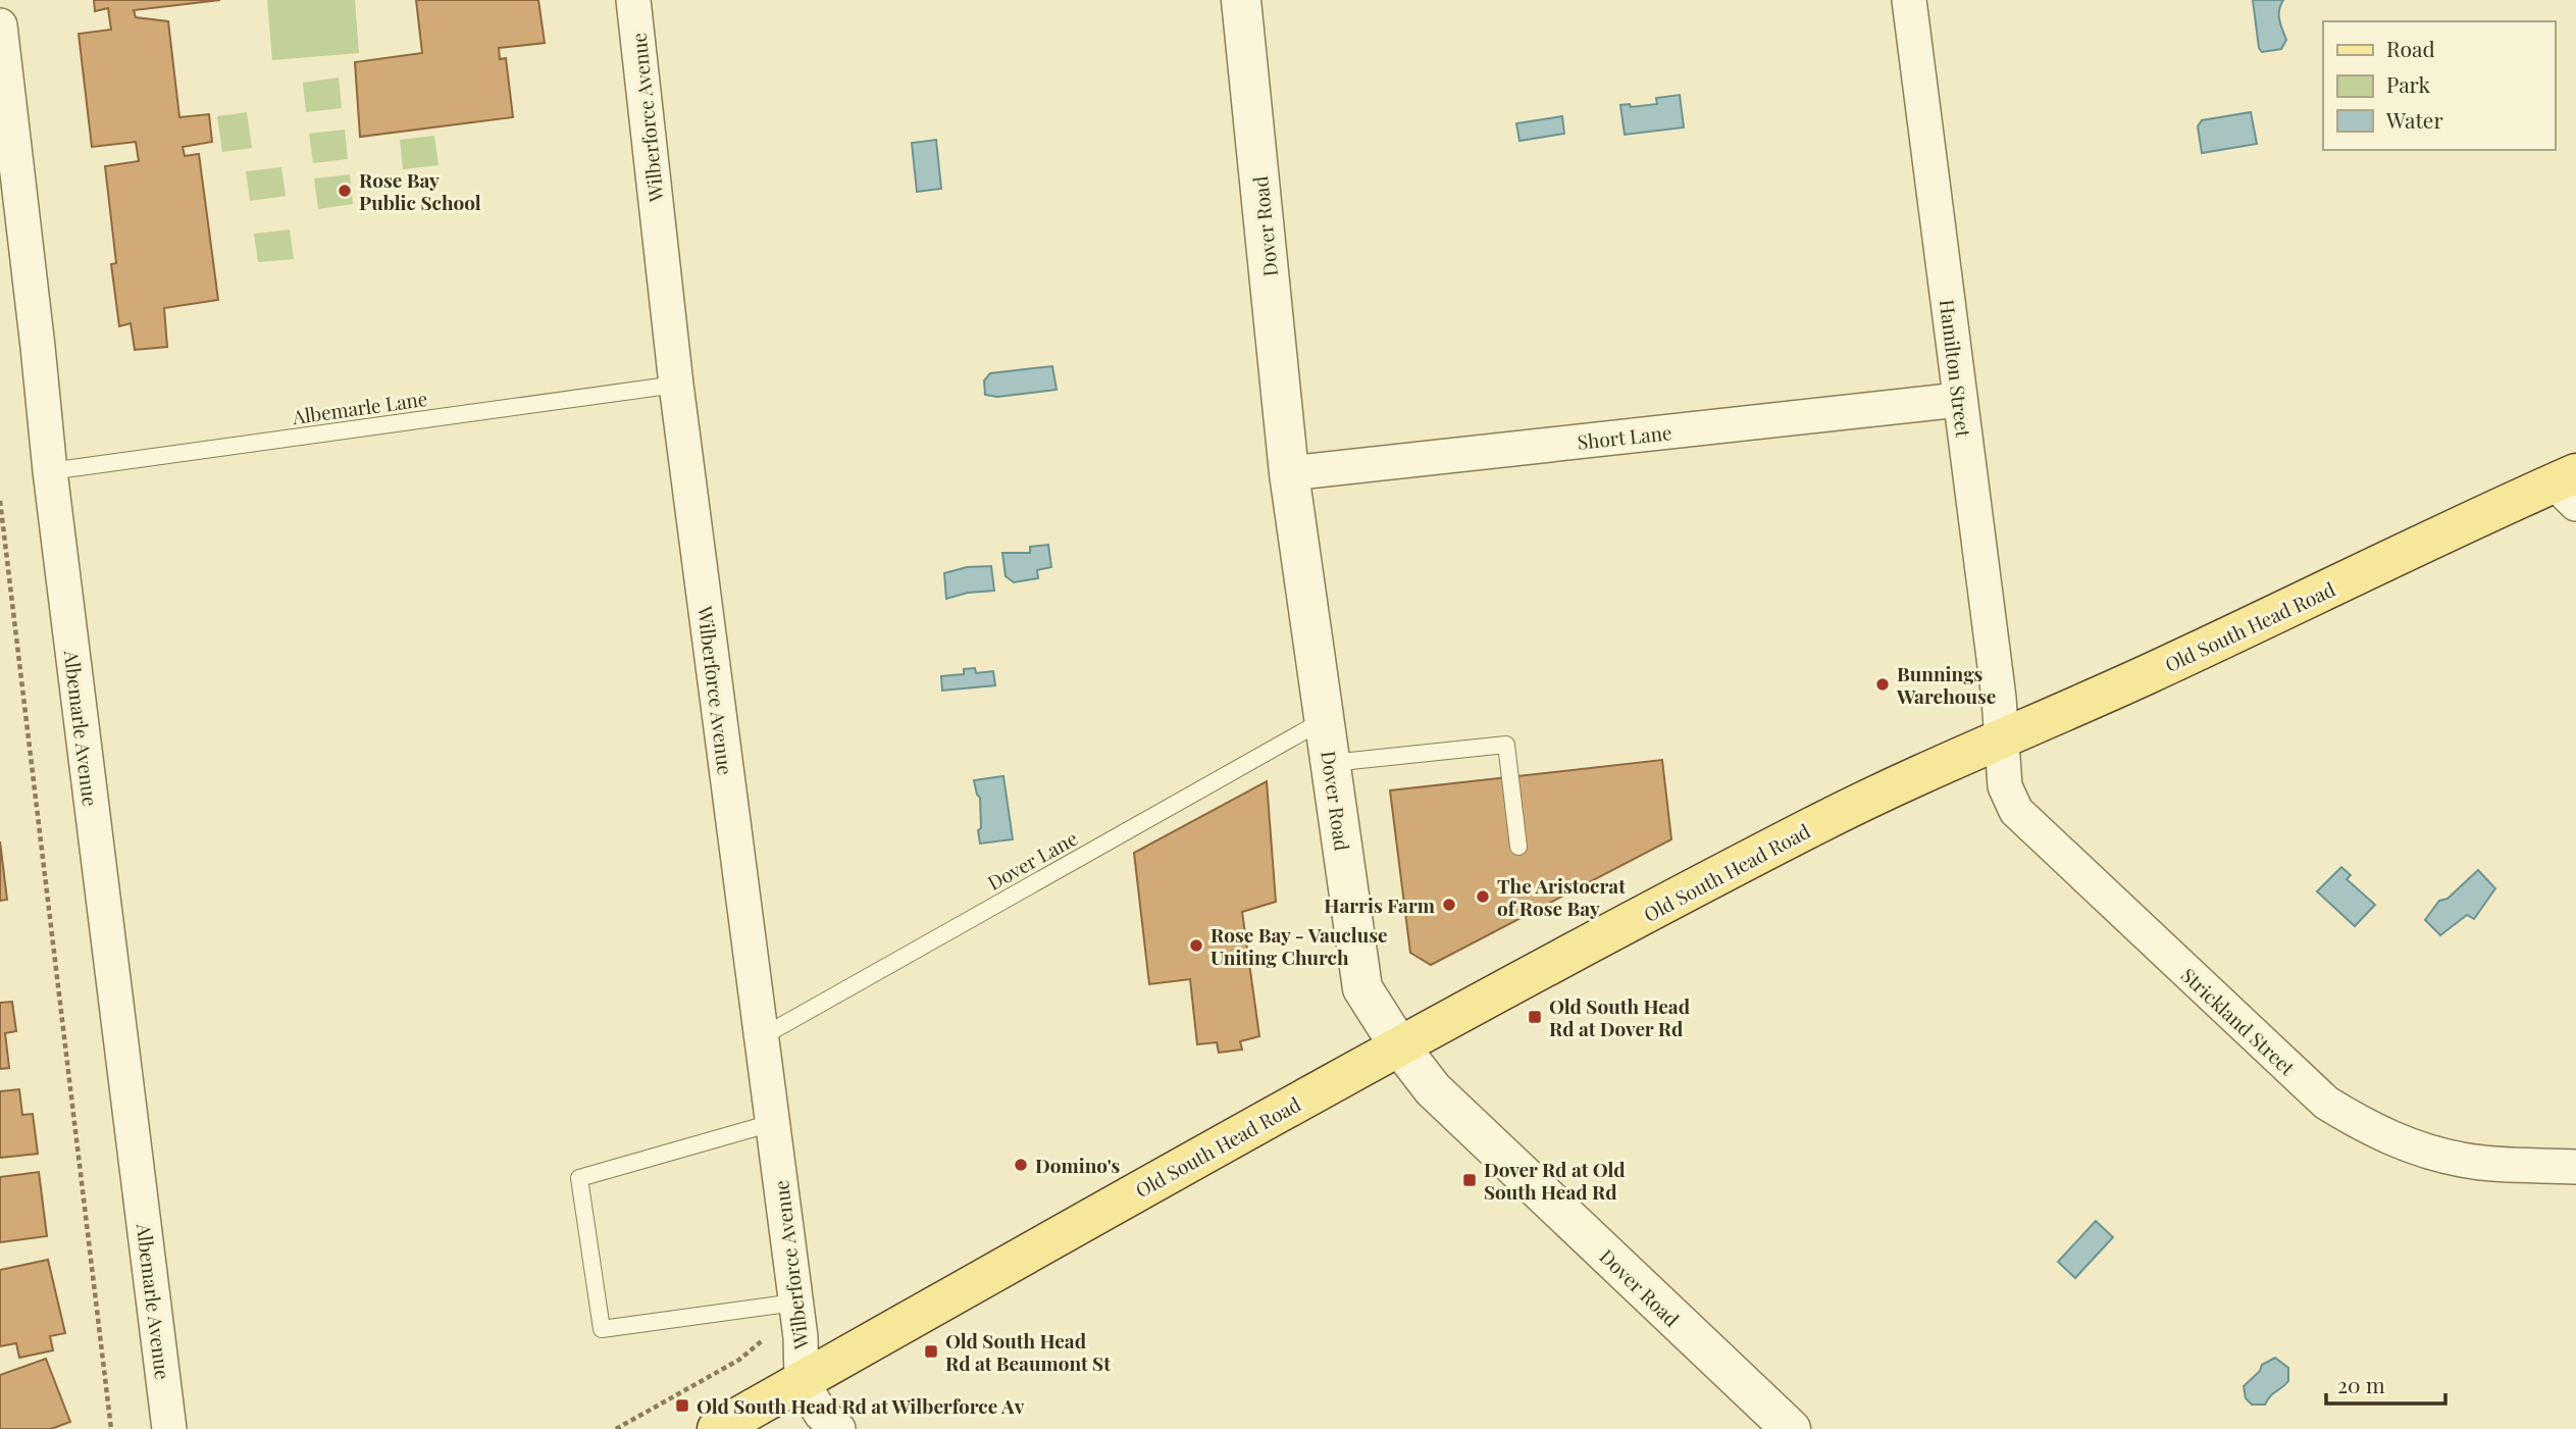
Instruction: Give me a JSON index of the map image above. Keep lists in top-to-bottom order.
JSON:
{
  "streets": {
    "main road": ["Old South Head Road"],
    "street": [
      "Wilberforce Avenue",
      "Dover Road",
      "Hamilton Street",
      "Short Lane",
      "Albemarle Avenue",
      "Strickland Street"
    ],
    "lane": ["Albemarle Lane", "Dover Lane"]
  },
  "crossings": [
    ["Wilberforce Avenue", "Albemarle Lane"],
    ["Wilberforce Avenue", "Old South Head Road"],
    ["Wilberforce Avenue", "Dover Lane"],
    ["Dover Road", "Short Lane"],
    ["Dover Road", "Old South Head Road"],
    ["Dover Road", "Dover Lane"],
    ["Hamilton Street", "Short Lane"],
    ["Hamilton Street", "Old South Head Road"],
    ["Hamilton Street", "Strickland Street"],
    ["Albemarle Lane", "Albemarle Avenue"],
    ["Old South Head Road", "Strickland Street"]
  ],
  "places": {
    "other": [
      "Rose Bay Public School",
      "Bunnings Warehouse",
      "The Aristocrat of Rose Bay",
      "Harris Farm",
      "Rose Bay - Vaucluse Uniting Church",
      "Domino's"
    ],
    "transit": [
      "Old South Head Rd at Dover Rd",
      "Dover Rd at Old South Head Rd",
      "Old South Head Rd at Beaumont St",
      "Old South Head Rd at Wilberforce Av"
    ]
  },
  "legend": ["Road", "Park", "Water"],
  "scale_bar": "20 m"
}
